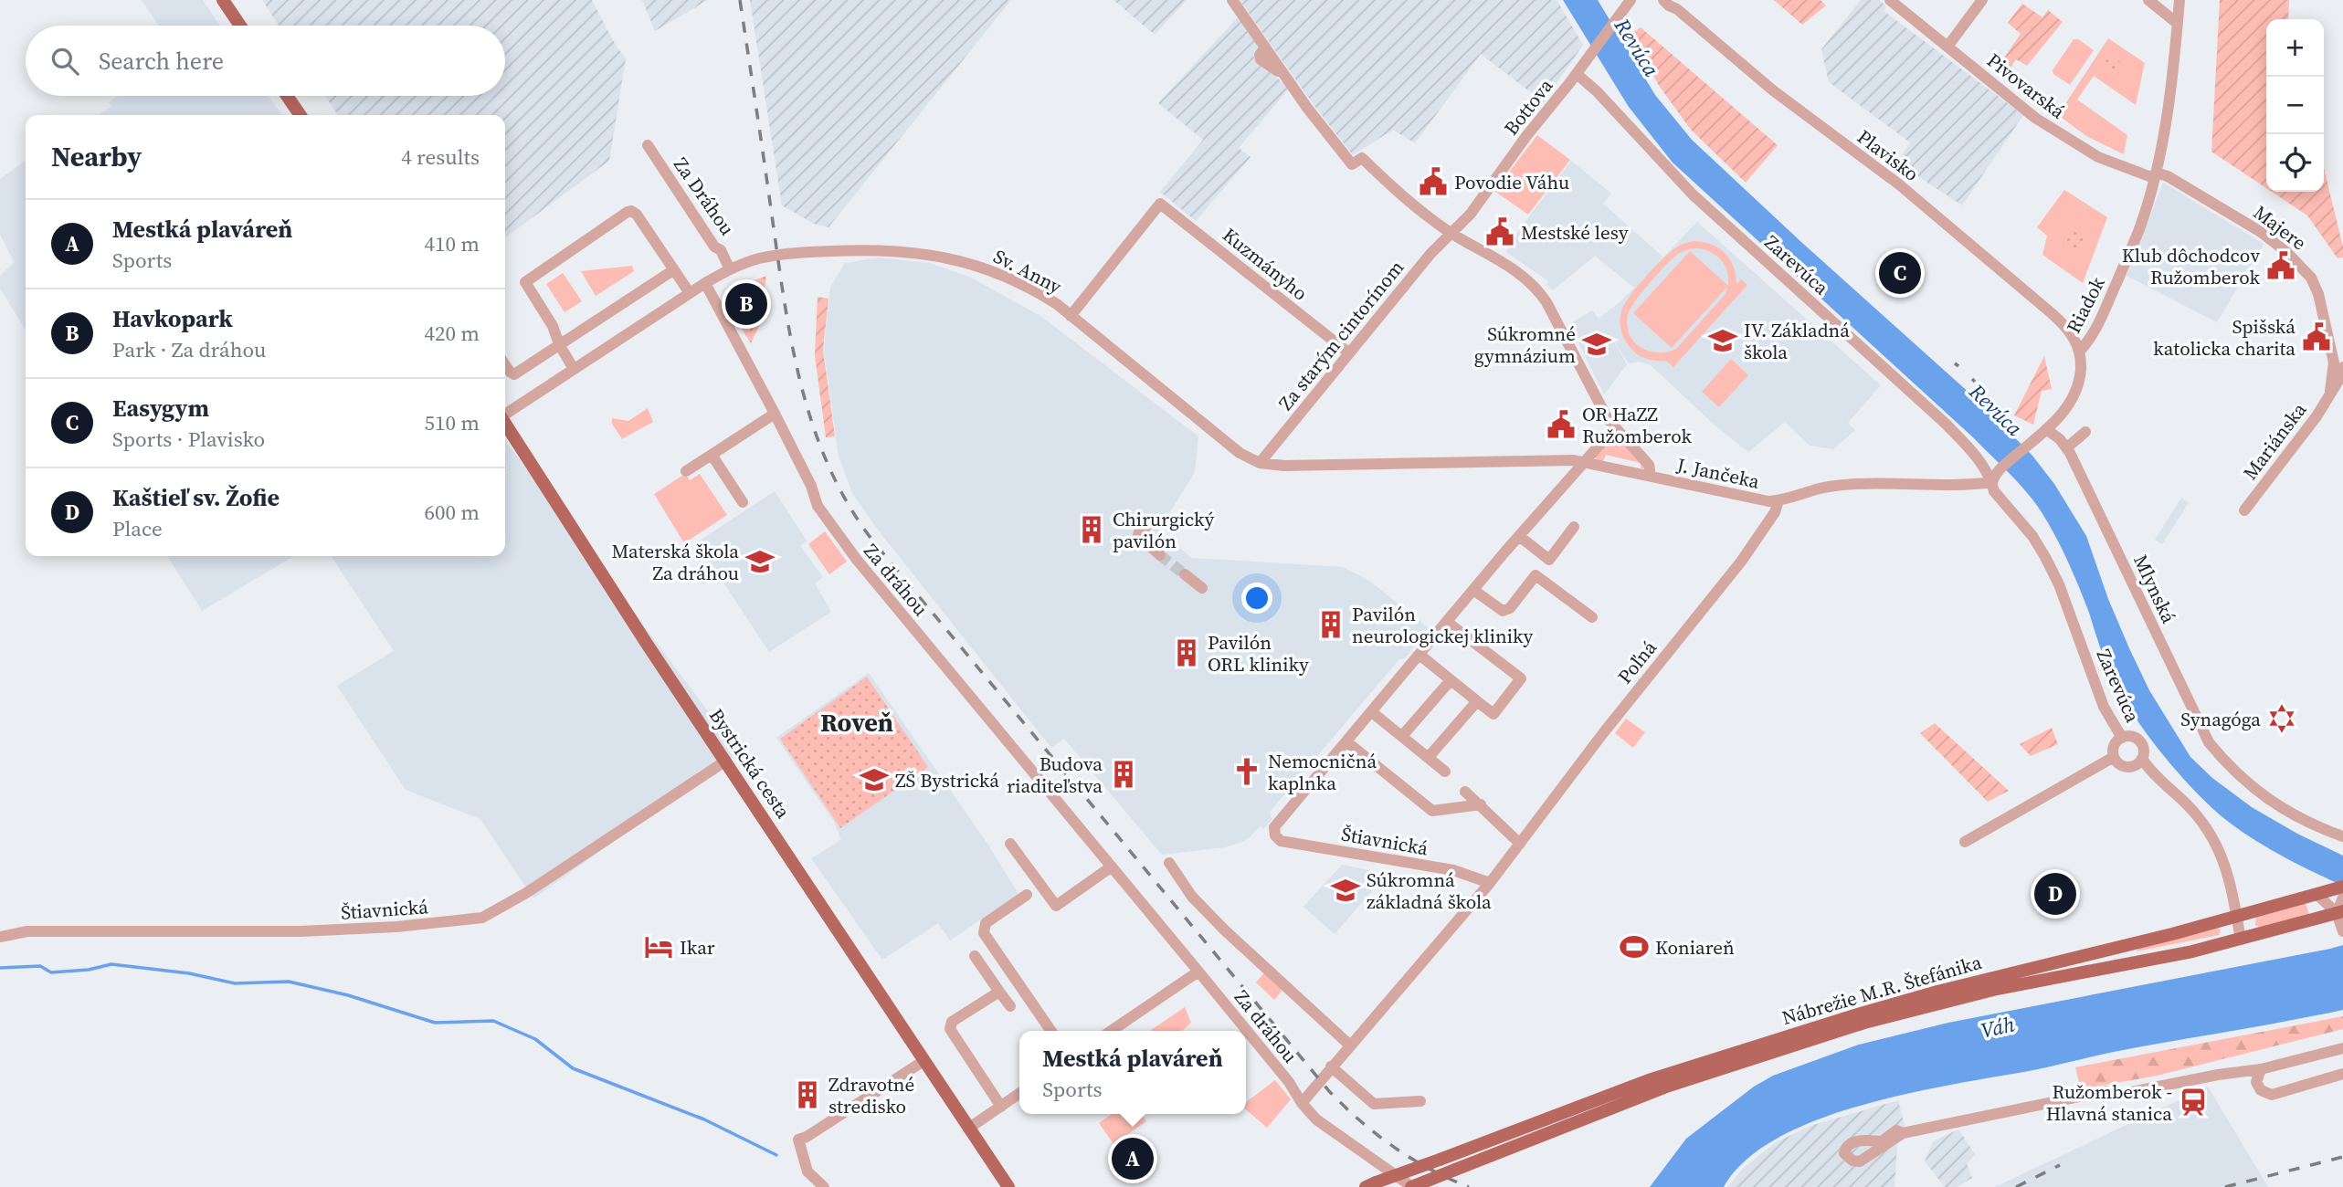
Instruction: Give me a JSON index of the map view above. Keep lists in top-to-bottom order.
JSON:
{
  "streets": {
    "main road": ["Bystrická cesta", "Nábrežie M.R. Štefánika"],
    "street": [
      "Pivovarská",
      "Bottova",
      "Plavisko",
      "Za Dráhou",
      "Majere",
      "Kuzmányho",
      "Zarevúca",
      "Sv. Anny",
      "Riadok",
      "Za starým cintorínom",
      "Mariánska",
      "J. Jančeka",
      "Za dráhou",
      "Mlynská",
      "Poľná",
      "Štiavnická"
    ]
  },
  "crossings": [
    ["Pivovarská", "Majere"],
    ["Pivovarská", "Riadok"],
    ["Bottova", "Zarevúca"],
    ["Bottova", "Za starým cintorínom"],
    ["Plavisko", "Riadok"],
    ["Za Dráhou", "Sv. Anny"],
    ["Za Dráhou", "Bystrická cesta"],
    ["Majere", "Riadok"],
    ["Majere", "Mariánska"],
    ["Kuzmányho", "Sv. Anny"],
    ["Kuzmányho", "Za starým cintorínom"],
    ["Zarevúca", "Riadok"],
    ["Zarevúca", "Nábrežie M.R. Štefánika"],
    ["Sv. Anny", "Za starým cintorínom"],
    ["Sv. Anny", "J. Jančeka"],
    ["Sv. Anny", "Bystrická cesta"],
    ["Riadok", "Mlynská"],
    ["Za starým cintorínom", "J. Jančeka"],
    ["J. Jančeka", "Poľná"],
    ["Za dráhou", "Poľná"],
    ["Za dráhou", "Bystrická cesta"],
    ["Za dráhou", "Nábrežie M.R. Štefánika"],
    ["Poľná", "Štiavnická"],
    ["Bystrická cesta", "Štiavnická"]
  ],
  "districts": ["Roveň"],
  "water": ["Revúca", "Váh"],
  "places": {
    "public building": [
      "Povodie Váhu",
      "Mestské lesy",
      "Klub dôchodcov Ružomberok",
      "Spišská katolicka charita",
      "OR HaZZ Ružomberok"
    ],
    "school or university": [
      "IV. Základná škola",
      "Súkromné gymnázium",
      "Materská škola Za dráhou",
      "ZŠ Bystrická",
      "Súkromná základná škola"
    ],
    "building": [
      "Chirurgický pavilón",
      "Pavilón neurologickej kliniky",
      "Pavilón ORL kliniky",
      "Budova riaditeľstva",
      "Zdravotné stredisko"
    ],
    "synagogue": ["Synagóga"],
    "church": ["Nemocničná kaplnka"],
    "hotel": ["Ikar"],
    "sports": ["Koniareň"],
    "station": ["Ružomberok - Hlavná stanica"]
  },
  "page": {
    "map_buttons": ["+", "−"],
    "search": "Search here",
    "heading": ["Nearby", "4 results"],
    "list": [
      {
        "mark": "A",
        "name": "Mestká plaváreň",
        "note": "Sports",
        "value": "410 m"
      },
      {
        "mark": "B",
        "name": "Havkopark",
        "note": "Park · Za dráhou",
        "value": "420 m"
      },
      {
        "mark": "C",
        "name": "Easygym",
        "note": "Sports · Plavisko",
        "value": "510 m"
      },
      {
        "mark": "D",
        "name": "Kaštieľ sv. Žofie",
        "note": "Place",
        "value": "600 m"
      }
    ],
    "pins": [
      "C",
      "B",
      "D",
      "A"
    ],
    "popup": ["Mestká plaváreň", "Sports"]
  }
}
